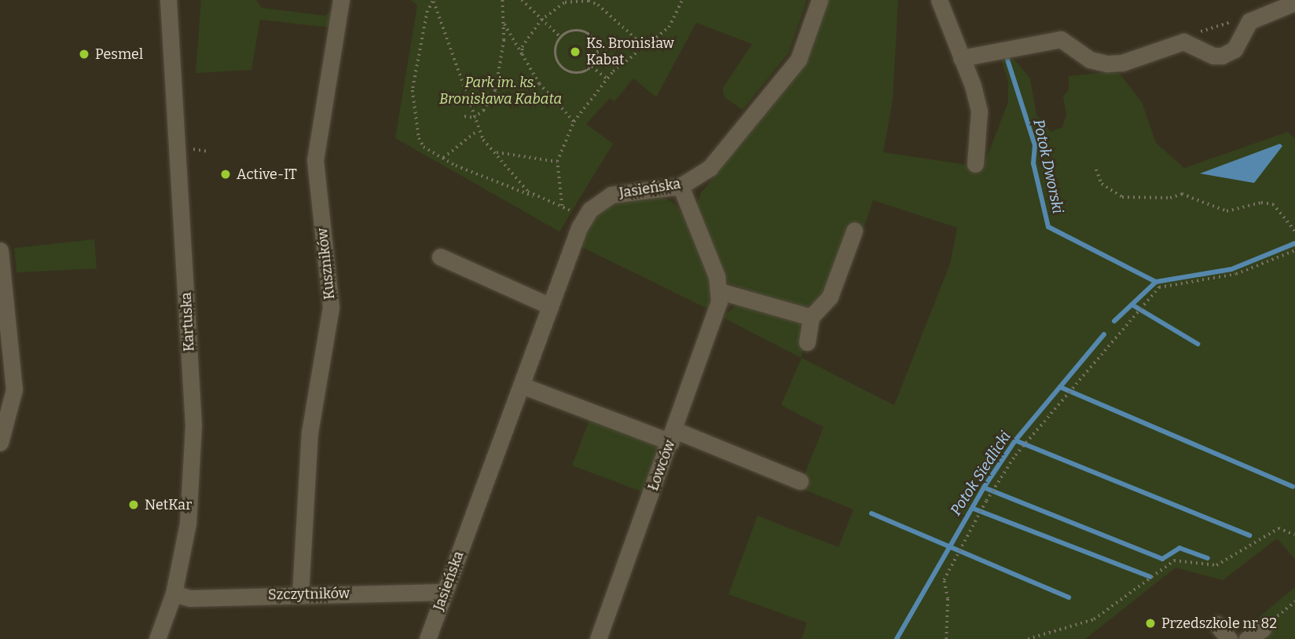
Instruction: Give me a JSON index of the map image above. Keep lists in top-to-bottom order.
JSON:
{
  "streets": {
    "street": [
      "Jasieńska",
      "Kuszników",
      "Kartuska",
      "Łowców",
      "Szczytników"
    ]
  },
  "crossings": [
    ["Jasieńska", "Szczytników"],
    ["Kuszników", "Szczytników"],
    ["Kartuska", "Szczytników"]
  ],
  "water": ["Potok Dworski", "Potok Siedlicki"],
  "parks": ["Park im. ks. Bronisława Kabata"],
  "places": [
    "Ks. Bronisław Kabat",
    "Pesmel",
    "Active-IT",
    "NetKar",
    "Przedszkole nr 82"
  ]
}
